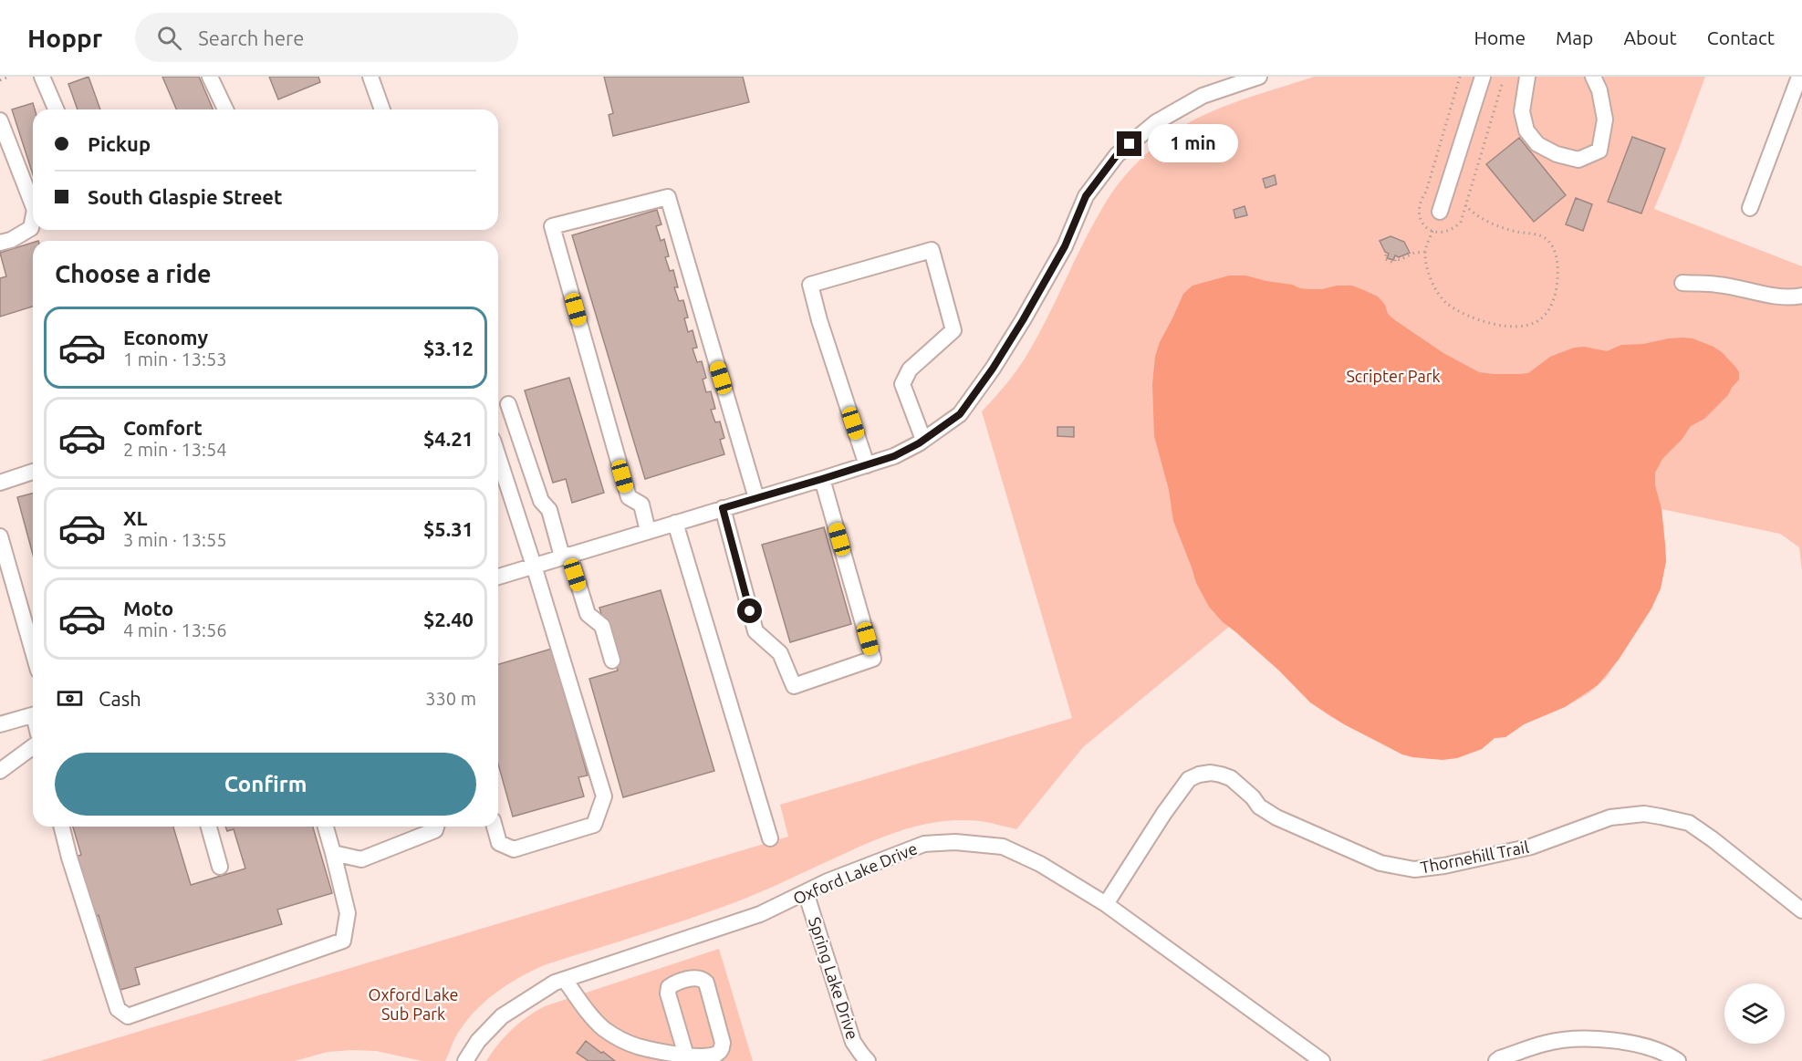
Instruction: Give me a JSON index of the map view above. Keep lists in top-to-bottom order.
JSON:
{
  "streets": {
    "street": ["Thornehill Trail", "Oxford Lake Drive", "Spring Lake Drive"]
  },
  "crossings": [
    ["Thornehill Trail", "Oxford Lake Drive"],
    ["Oxford Lake Drive", "Spring Lake Drive"]
  ],
  "parks": ["Scripter Park", "Oxford Lake Sub Park"],
  "page": {
    "header": "Hoppr",
    "search": "Search here",
    "nav": [
      "Home",
      "Map",
      "About",
      "Contact"
    ],
    "banner": ["Pickup", "South Glaspie Street"],
    "bubble": "1 min",
    "heading": "Choose a ride",
    "list": [
      {
        "name": "Economy",
        "note": "1 min · 13:53",
        "value": "$3.12"
      },
      {
        "name": "Comfort",
        "note": "2 min · 13:54",
        "value": "$4.21"
      },
      {
        "name": "XL",
        "note": "3 min · 13:55",
        "value": "$5.31"
      },
      {
        "name": "Moto",
        "note": "4 min · 13:56",
        "value": "$2.40"
      }
    ],
    "pay": ["Cash", "330 m"],
    "buttons": "Confirm"
  }
}
